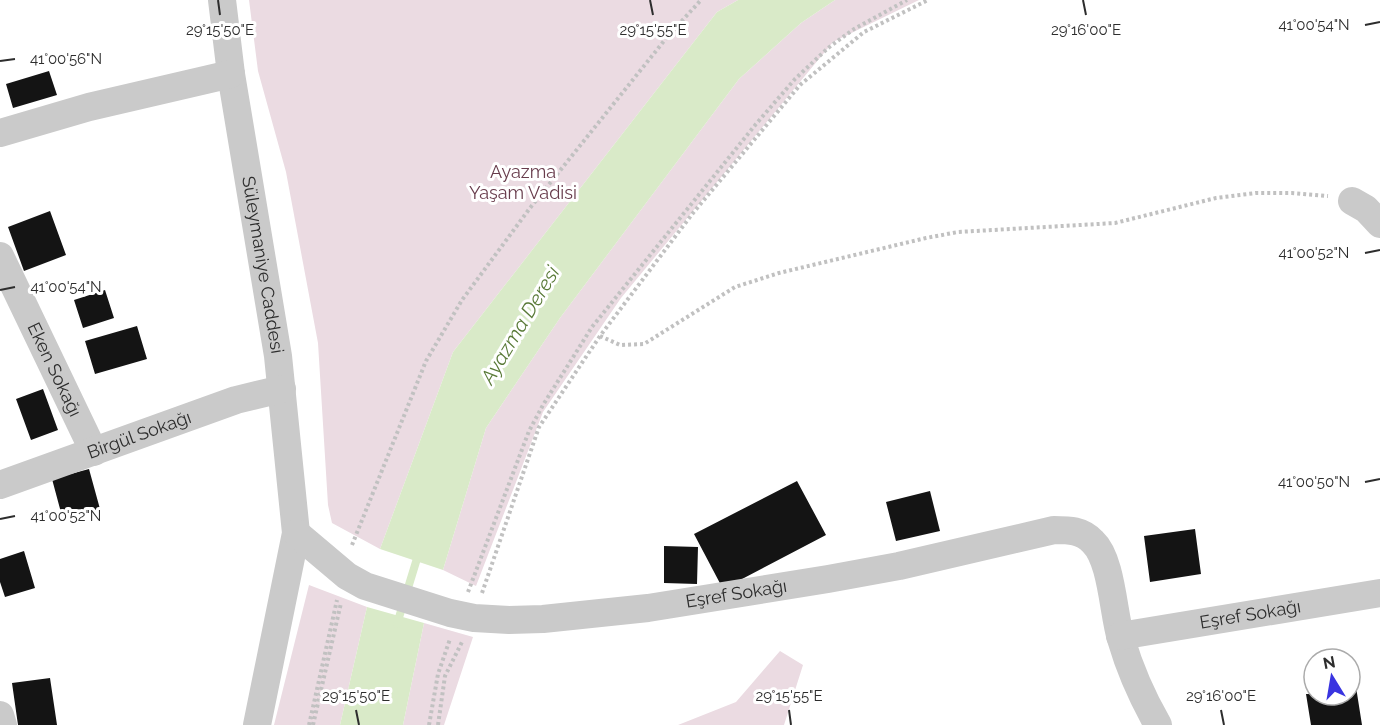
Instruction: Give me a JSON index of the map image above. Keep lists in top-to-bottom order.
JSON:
{
  "streets": {
    "street": [
      "Süleymaniye Caddesi",
      "Eken Sokağı",
      "Birgül Sokağı",
      "Eşref Sokağı"
    ]
  },
  "crossings": [
    ["Süleymaniye Caddesi", "Birgül Sokağı"],
    ["Süleymaniye Caddesi", "Eşref Sokağı"],
    ["Eken Sokağı", "Birgül Sokağı"]
  ],
  "water": ["Ayazma Deresi"],
  "parks": ["Ayazma Yaşam Vadisi"],
  "north": "top",
  "coordinates": [
    "41°00'54\"N",
    "29°15'50\"E",
    "29°15'55\"E",
    "29°16'00\"E",
    "41°00'56\"N",
    "41°00'52\"N",
    "41°00'50\"N"
  ]
}
